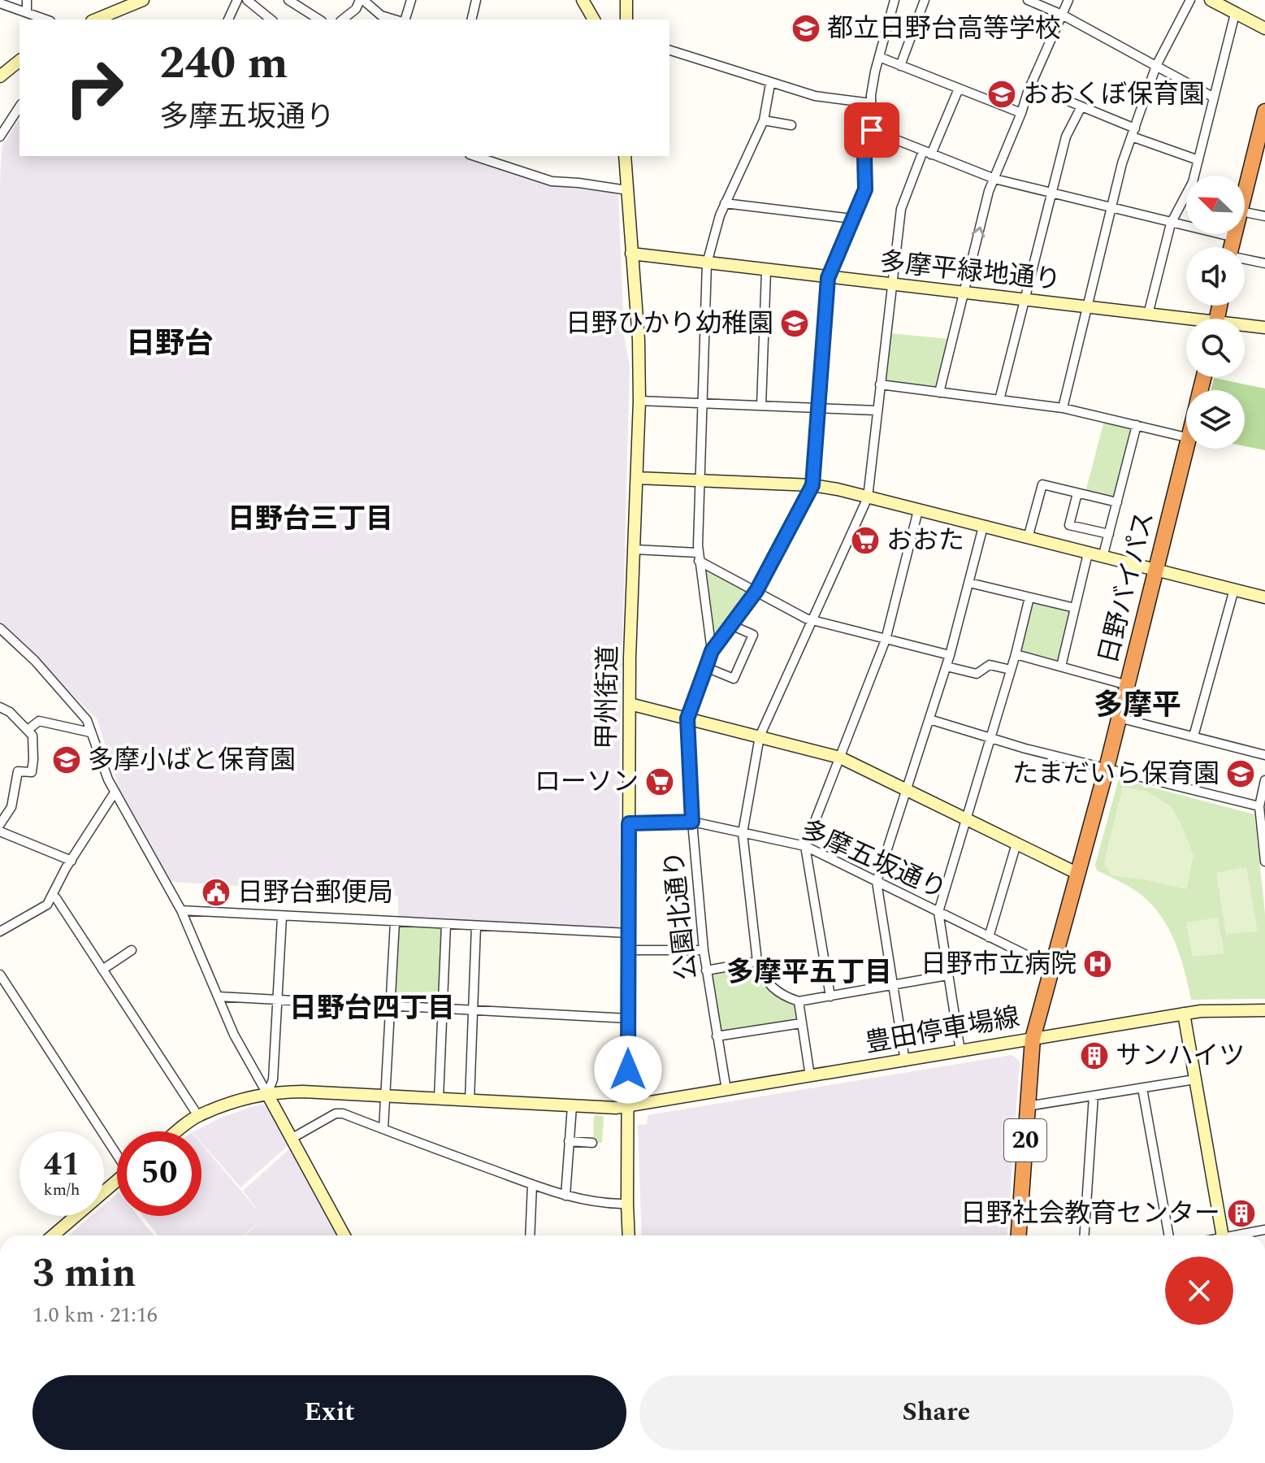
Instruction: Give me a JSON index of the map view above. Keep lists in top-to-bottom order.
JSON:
{
  "streets": {
    "highway": ["日野バイパス", "20"],
    "street": [
      "多摩平緑地通り",
      "甲州街道",
      "多摩五坂通り",
      "公園北通り",
      "豊田停車場線"
    ]
  },
  "crossings": [
    ["多摩平緑地通り", "甲州街道"],
    ["多摩平緑地通り", "公園北通り"],
    ["日野バイパス", "多摩五坂通り"],
    ["日野バイパス", "豊田停車場線"],
    ["甲州街道", "多摩五坂通り"],
    ["甲州街道", "豊田停車場線"],
    ["多摩五坂通り", "公園北通り"],
    ["公園北通り", "豊田停車場線"]
  ],
  "districts": [
    "日野台",
    "日野台三丁目",
    "多摩平",
    "多摩平五丁目",
    "日野台四丁目"
  ],
  "places": {
    "school or university": [
      "都立日野台高等学校",
      "おおくぼ保育園",
      "日野ひかり幼稚園",
      "多摩小ばと保育園",
      "たまだいら保育園"
    ],
    "supermarket": ["おおた", "ローソン"],
    "public building": ["日野台郵便局"],
    "hospital": ["日野市立病院"],
    "building": ["サンハイツ", "日野社会教育センター"]
  },
  "north": "top left",
  "page": {
    "turn": ["240 m", "多摩五坂通り"],
    "speed": "41 km/h",
    "limit": "50",
    "heading": ["3 min", "1.0 km · 21:16"],
    "buttons": ["Exit", "Share"]
  }
}
